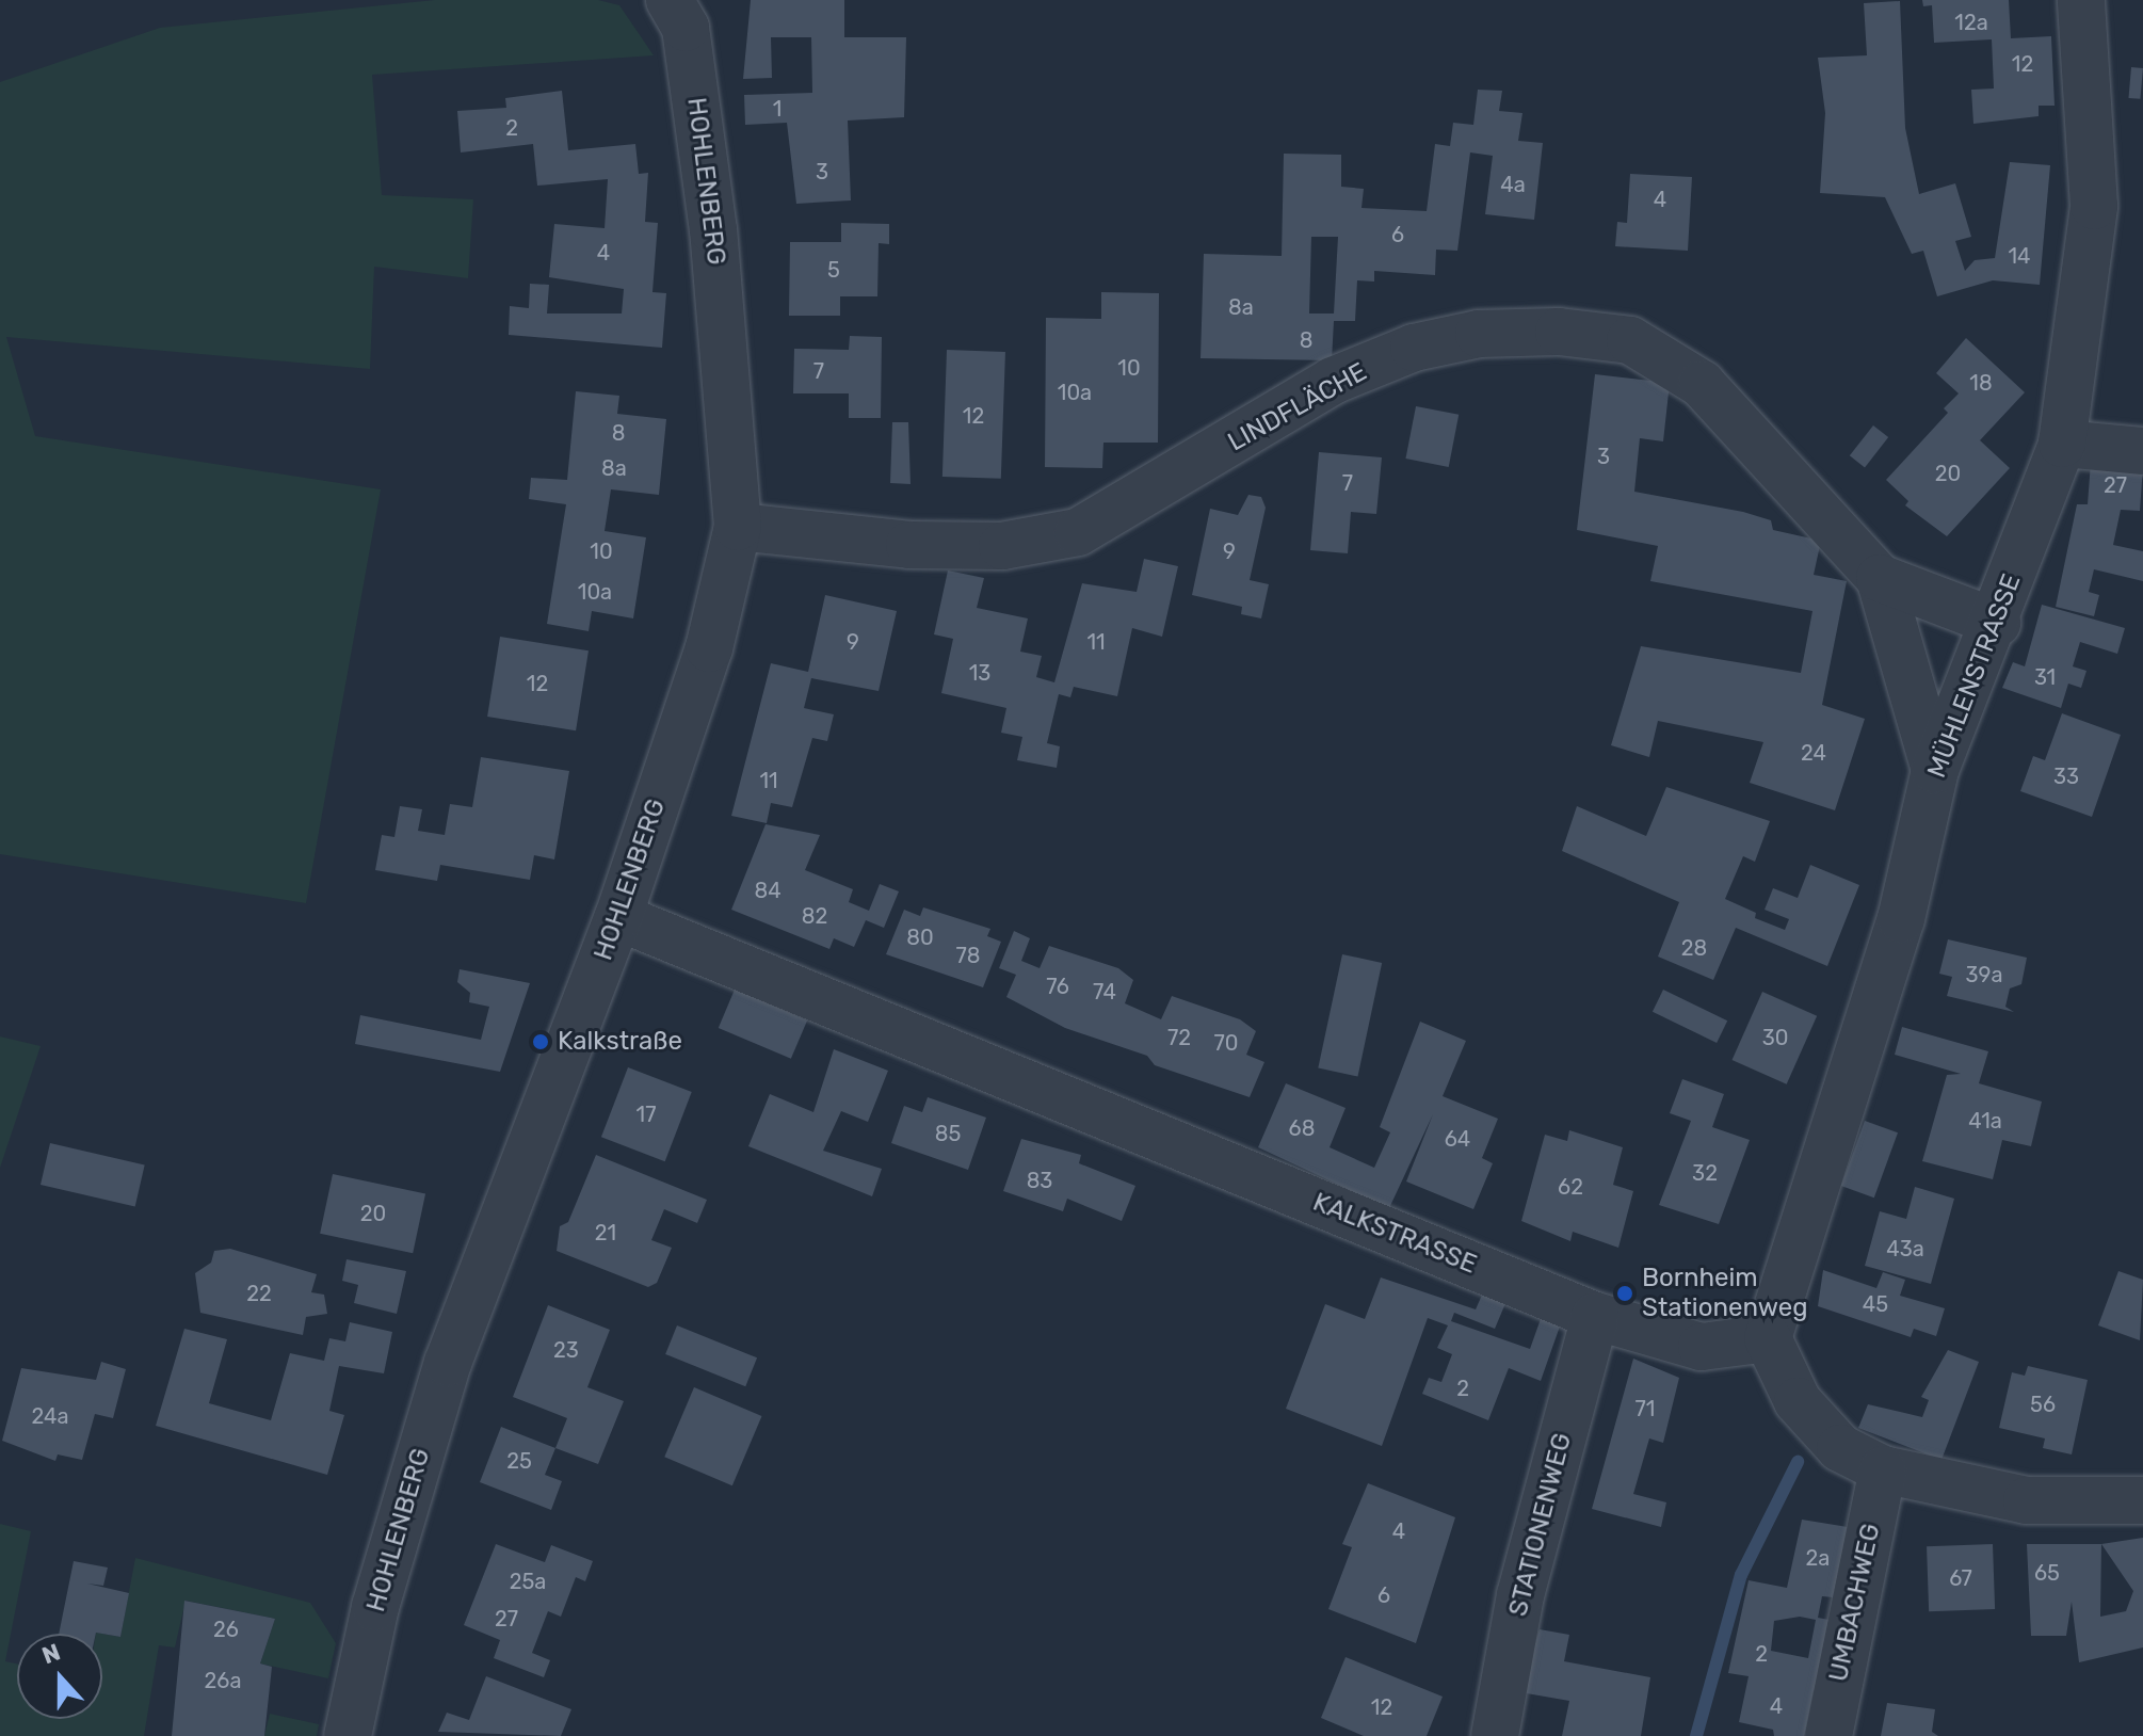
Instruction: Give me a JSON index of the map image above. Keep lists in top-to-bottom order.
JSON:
{
  "streets": {
    "street": [
      "HOHLENBERG",
      "LINDFLÄCHE",
      "MÜHLENSTRASSE",
      "KALKSTRASSE",
      "STATIONENWEG",
      "UMBACHWEG"
    ]
  },
  "crossings": [
    ["HOHLENBERG", "LINDFLÄCHE"],
    ["HOHLENBERG", "KALKSTRASSE"],
    ["LINDFLÄCHE", "MÜHLENSTRASSE"],
    ["MÜHLENSTRASSE", "KALKSTRASSE"],
    ["KALKSTRASSE", "STATIONENWEG"]
  ],
  "places": ["Kalkstraße", "Bornheim Stationenweg"],
  "house_numbers": [
    "12a",
    "12",
    "1",
    "2",
    "3",
    "4a",
    "4",
    "6",
    "4",
    "14",
    "5",
    "8a",
    "8",
    "10",
    "7",
    "18",
    "10a",
    "12",
    "8",
    "3",
    "8a",
    "20",
    "7",
    "27",
    "10",
    "9",
    "10a",
    "9",
    "11",
    "13",
    "31",
    "12",
    "24",
    "33",
    "11",
    "84",
    "82",
    "80",
    "28",
    "78",
    "39a",
    "76",
    "74",
    "72",
    "30",
    "70",
    "17",
    "41a",
    "68",
    "85",
    "64",
    "32",
    "83",
    "62",
    "20",
    "21",
    "43a",
    "22",
    "45",
    "23",
    "2",
    "56",
    "71",
    "24a",
    "25",
    "4",
    "2a",
    "65",
    "67",
    "25a",
    "6",
    "27",
    "26",
    "2",
    "26a",
    "4",
    "12"
  ],
  "north": "top"
}
